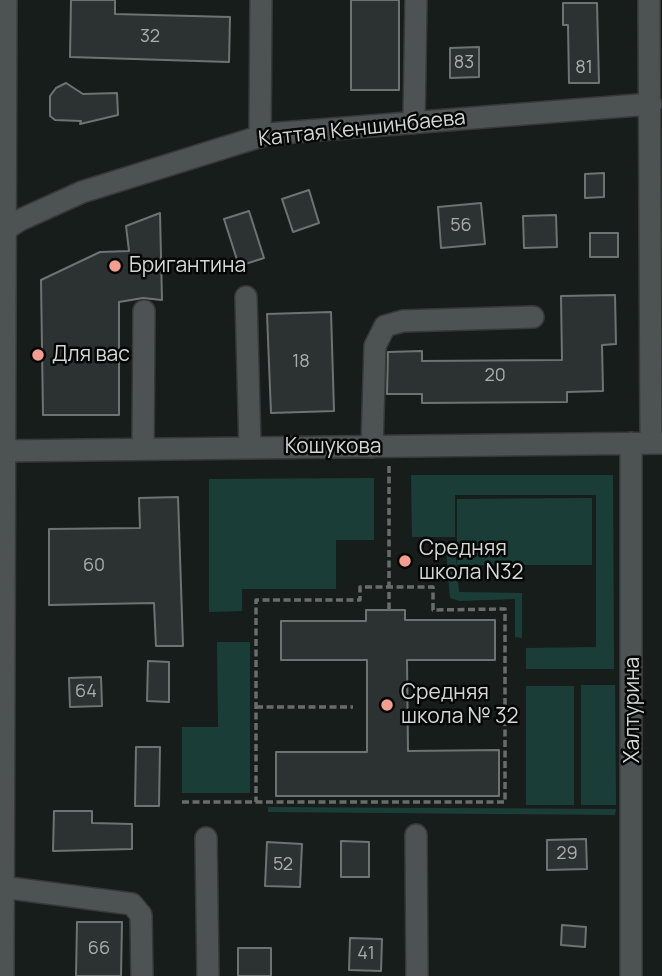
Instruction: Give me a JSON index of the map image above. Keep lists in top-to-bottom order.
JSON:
{
  "streets": {
    "street": ["Каттая Кеншинбаева", "Кошукова", "Халтурина"]
  },
  "crossings": [
    ["Каттая Кеншинбаева", "Халтурина"],
    ["Кошукова", "Халтурина"]
  ],
  "places": [
    "Бригантина",
    "Для вас",
    "Средняя школа N32",
    "Средняя школа № 32"
  ],
  "house_numbers": [
    "32",
    "83",
    "81",
    "56",
    "18",
    "20",
    "60",
    "64",
    "29",
    "52",
    "66",
    "41"
  ]
}
